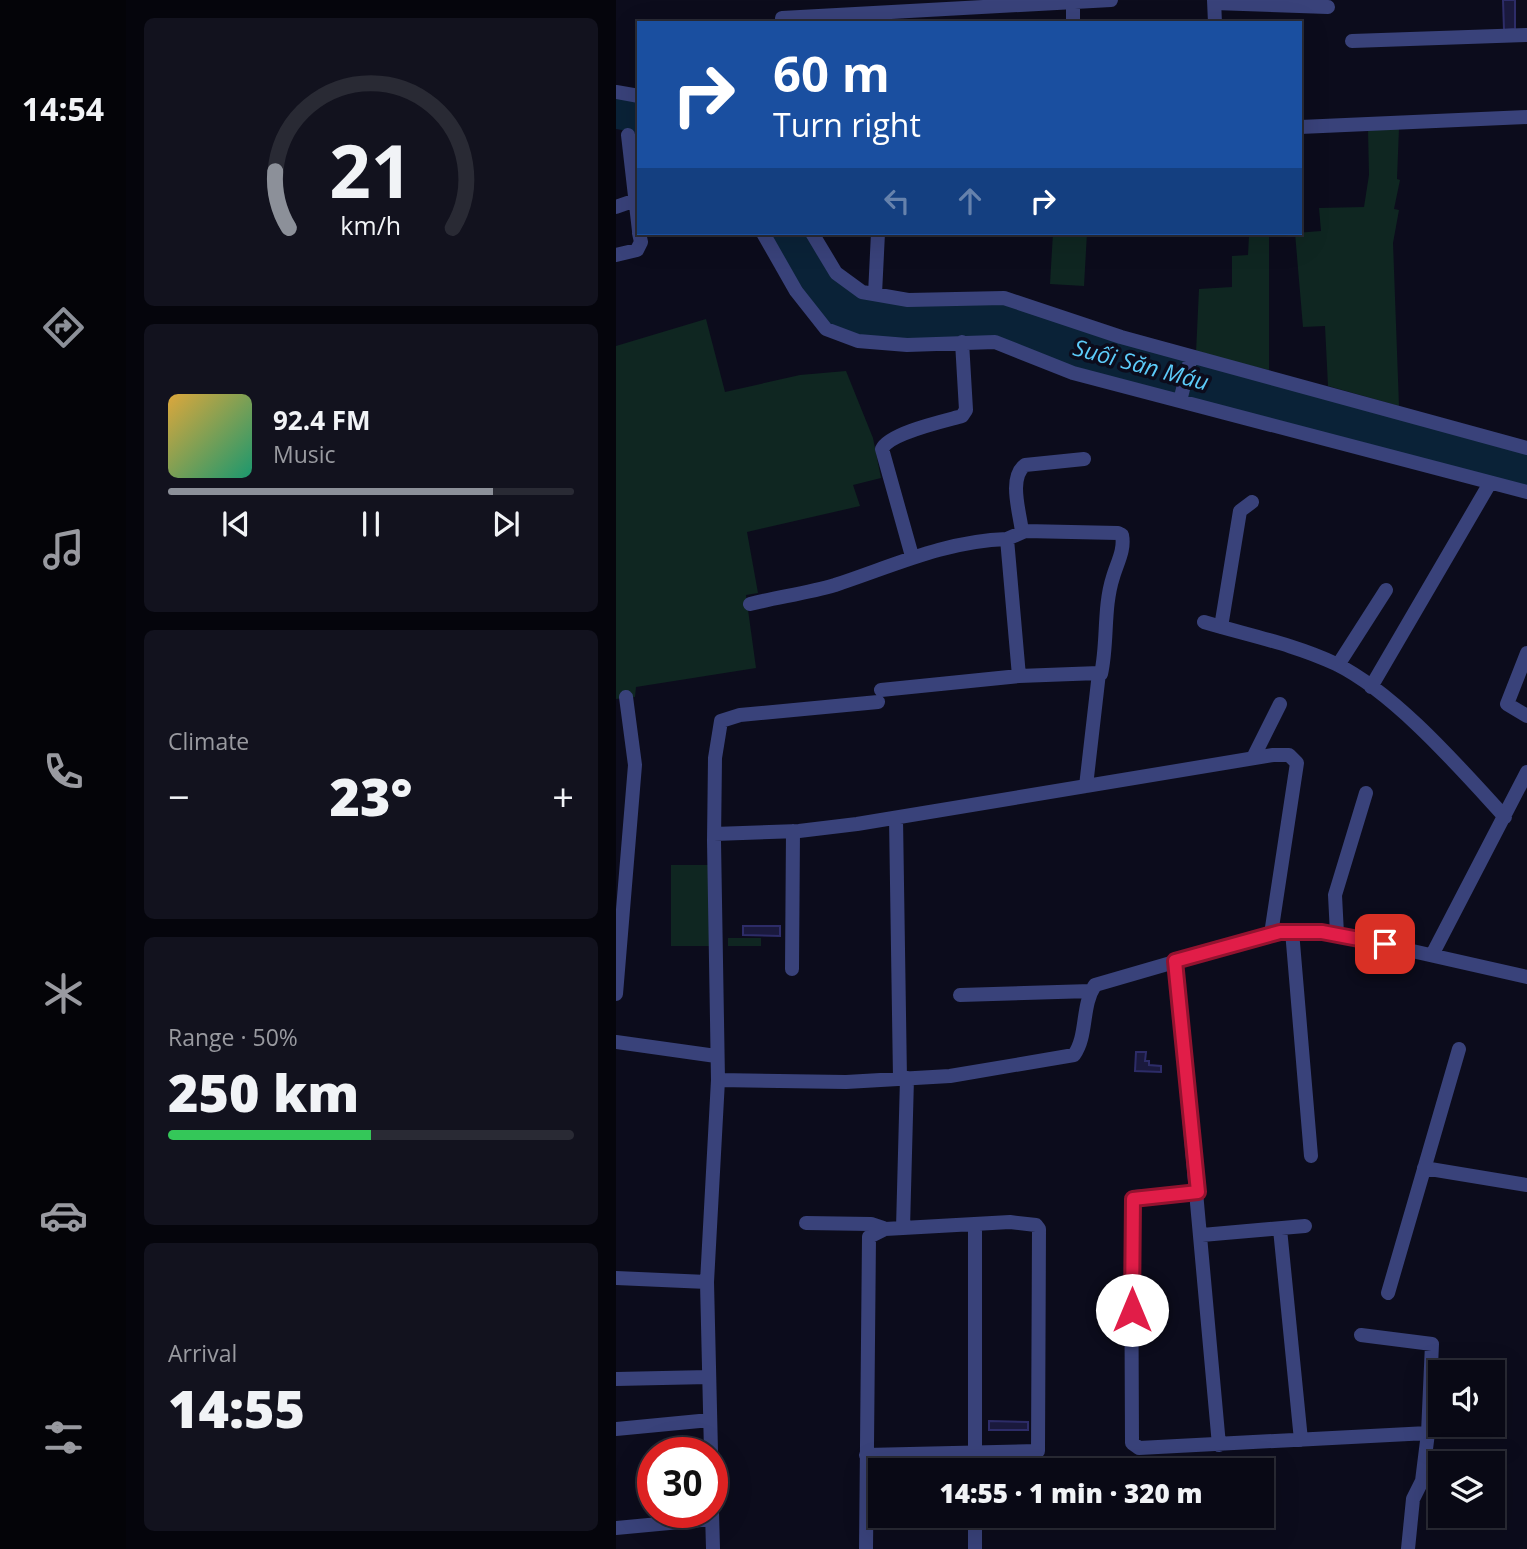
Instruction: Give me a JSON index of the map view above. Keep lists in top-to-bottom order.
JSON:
{
  "water": ["Suối Săn Máu"],
  "page": {
    "tabs": "14:54",
    "turn": ["60 m", "Turn right"],
    "song": ["92.4 FM", "Music"],
    "tile": [
      "Climate",
      ["Range · 50%", "250 km"],
      ["Arrival", "14:55"]
    ],
    "heat": ["−", "23°", "+"],
    "limit": "30",
    "trip": "14:55 · 1 min · 320 m",
    "gauge": ["21", "km/h"]
  }
}
